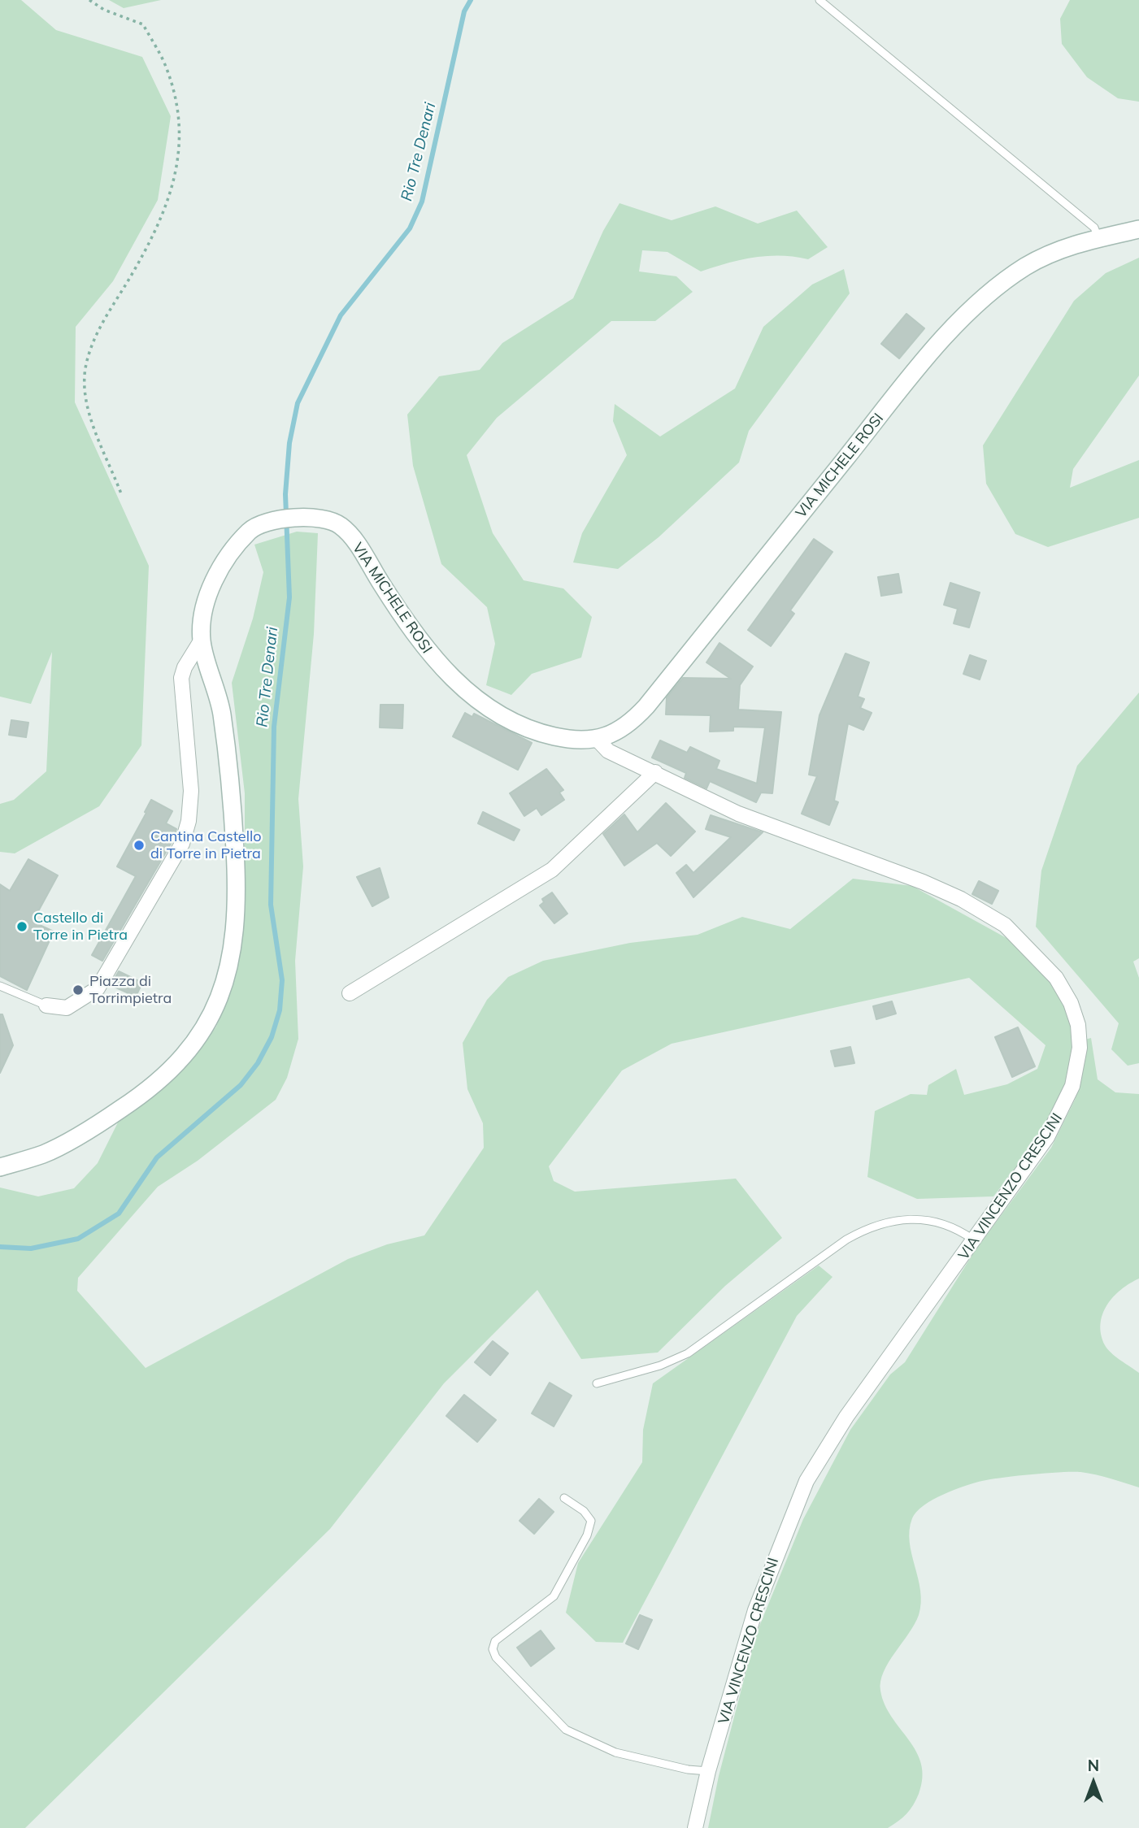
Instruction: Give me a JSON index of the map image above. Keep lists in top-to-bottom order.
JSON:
{
  "streets": {
    "street": ["VIA MICHELE ROSI", "VIA VINCENZO CRESCINI"]
  },
  "crossings": [
    ["VIA MICHELE ROSI", "VIA VINCENZO CRESCINI"]
  ],
  "water": ["Rio Tre Denari"],
  "places": ["Cantina Castello di Torre in Pietra", "Castello di Torre in Pietra", "Piazza di Torrimpietra"],
  "north": "top"
}
